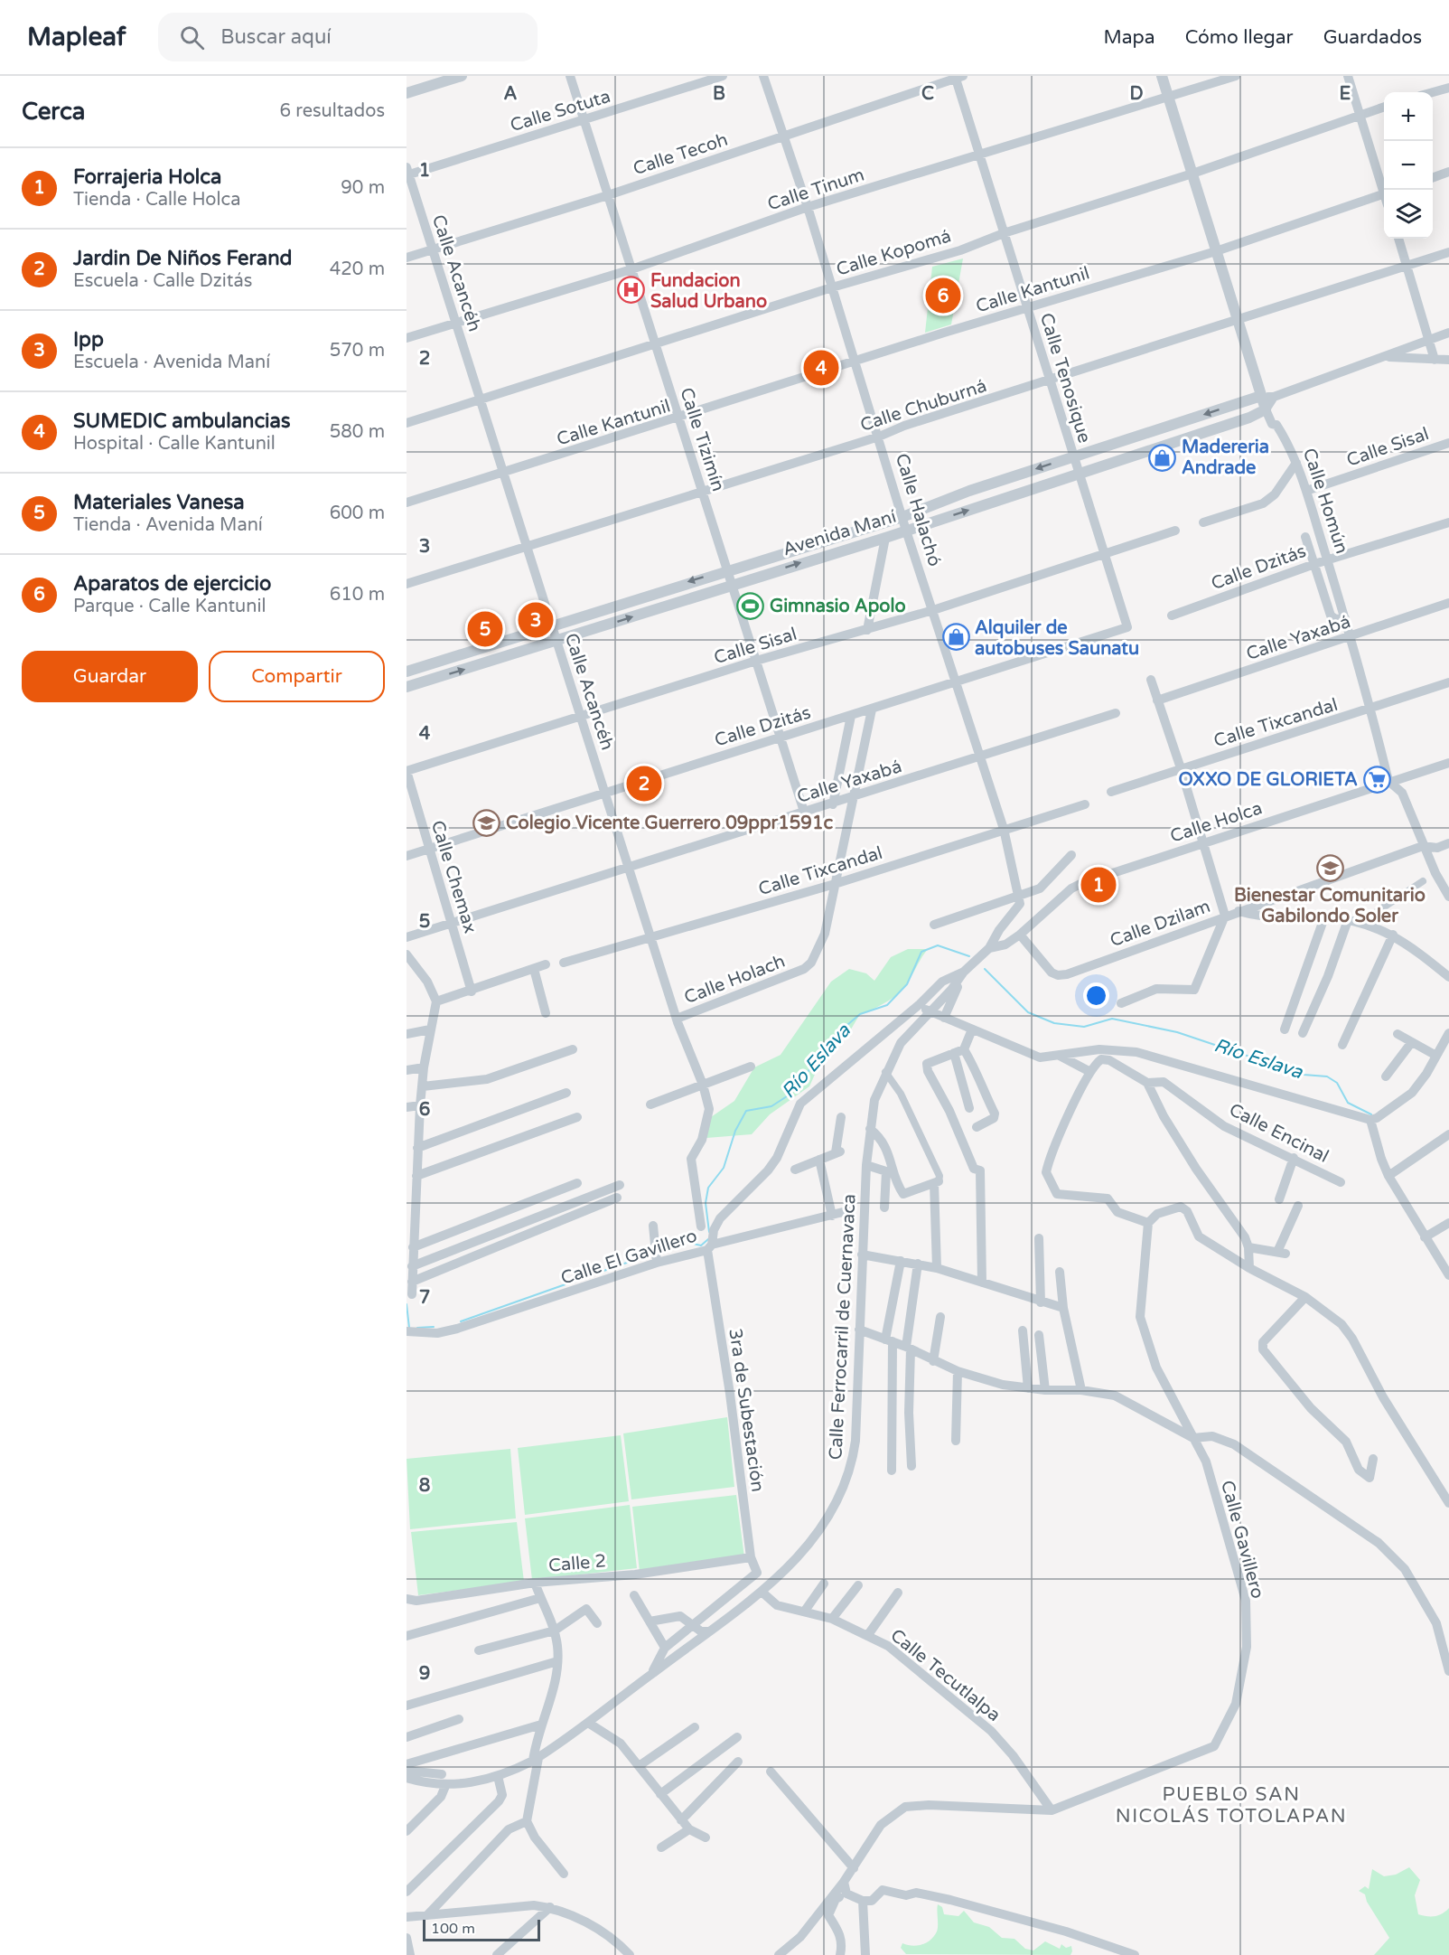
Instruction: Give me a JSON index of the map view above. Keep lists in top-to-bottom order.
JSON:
{
  "streets": {
    "street": [
      "Calle Sotuta",
      "Calle Tecoh",
      "Calle Tinum",
      "Calle Kopomá",
      "Calle Acancéh",
      "Calle Kantunil",
      "Calle Tenosique",
      "Calle Chuburná",
      "Calle Tizimín",
      "Calle Sisal",
      "Calle Homún",
      "Calle Halachó",
      "Avenida Maní",
      "Calle Dzitás",
      "Calle Yaxabá",
      "Calle Tixcandal",
      "Calle Holca",
      "Calle Chemax",
      "Calle Dzilam",
      "Calle Holach",
      "Calle Encinal",
      "Calle El Gavillero",
      "Calle Ferrocarril de Cuernavaca",
      "3ra de Subestación",
      "Calle Gavillero",
      "Calle 2",
      "Calle Tecutlalpa"
    ]
  },
  "crossings": [
    ["Calle Sotuta", "Calle Acancéh"],
    ["Calle Sotuta", "Calle Tizimín"],
    ["Calle Tecoh", "Calle Acancéh"],
    ["Calle Tecoh", "Calle Tenosique"],
    ["Calle Tecoh", "Calle Tizimín"],
    ["Calle Tecoh", "Calle Halachó"],
    ["Calle Tinum", "Calle Acancéh"],
    ["Calle Tinum", "Calle Tenosique"],
    ["Calle Tinum", "Calle Tizimín"],
    ["Calle Tinum", "Calle Homún"],
    ["Calle Tinum", "Calle Halachó"],
    ["Calle Kopomá", "Calle Acancéh"],
    ["Calle Kopomá", "Calle Tenosique"],
    ["Calle Kopomá", "Calle Tizimín"],
    ["Calle Kopomá", "Calle Homún"],
    ["Calle Kopomá", "Calle Halachó"],
    ["Calle Acancéh", "Calle Kantunil"],
    ["Calle Acancéh", "Calle Chuburná"],
    ["Calle Acancéh", "Calle Sisal"],
    ["Calle Acancéh", "Avenida Maní"],
    ["Calle Acancéh", "Calle Dzitás"],
    ["Calle Acancéh", "Calle Yaxabá"],
    ["Calle Acancéh", "Calle Tixcandal"],
    ["Calle Acancéh", "Calle Holach"],
    ["Calle Kantunil", "Calle Tenosique"],
    ["Calle Kantunil", "Calle Tizimín"],
    ["Calle Kantunil", "Calle Homún"],
    ["Calle Kantunil", "Calle Halachó"],
    ["Calle Tenosique", "Calle Chuburná"],
    ["Calle Tenosique", "Calle Sisal"],
    ["Calle Tenosique", "Avenida Maní"],
    ["Calle Tenosique", "Calle Dzitás"],
    ["Calle Chuburná", "Calle Tizimín"],
    ["Calle Chuburná", "Calle Homún"],
    ["Calle Chuburná", "Calle Halachó"],
    ["Calle Tizimín", "Calle Sisal"],
    ["Calle Tizimín", "Avenida Maní"],
    ["Calle Tizimín", "Calle Dzitás"],
    ["Calle Tizimín", "Calle Yaxabá"],
    ["Calle Sisal", "Calle Homún"],
    ["Calle Sisal", "Calle Halachó"],
    ["Calle Sisal", "Calle Chemax"],
    ["Calle Homún", "Avenida Maní"],
    ["Calle Homún", "Calle Dzitás"],
    ["Calle Homún", "Calle Yaxabá"],
    ["Calle Homún", "Calle Tixcandal"],
    ["Calle Homún", "Calle Holca"],
    ["Calle Homún", "Calle Dzilam"],
    ["Calle Halachó", "Avenida Maní"],
    ["Calle Halachó", "Calle Dzitás"],
    ["Calle Halachó", "Calle Yaxabá"],
    ["Calle Halachó", "Calle Tixcandal"],
    ["Calle Dzitás", "Calle Chemax"],
    ["Calle Yaxabá", "Calle Chemax"],
    ["Calle Tixcandal", "Calle Holach"],
    ["Calle Holca", "Calle Dzilam"],
    ["Calle El Gavillero", "Calle Ferrocarril de Cuernavaca"],
    ["Calle El Gavillero", "3ra de Subestación"],
    ["Calle Ferrocarril de Cuernavaca", "Calle Tecutlalpa"],
    ["3ra de Subestación", "Calle 2"],
    ["Calle Gavillero", "Calle Tecutlalpa"]
  ],
  "districts": ["PUEBLO SAN NICOLÁS TOTOLAPAN"],
  "water": ["Río Eslava"],
  "places": {
    "hospital": ["Fundacion Salud Urbano"],
    "shop": ["Madereria Andrade", "Alquiler de autobuses Saunatu"],
    "sports": ["Gimnasio Apolo"],
    "supermarket": ["OXXO DE GLORIETA"],
    "school or university": ["Colegio Vicente Guerrero 09ppr1591c", "Bienestar Comunitario Gabilondo Soler"]
  },
  "scale_bar": "100 m",
  "page": {
    "header": "Mapleaf",
    "search": "Buscar aquí",
    "nav": ["Mapa", "Cómo llegar", "Guardados"],
    "heading": ["Cerca", "6 resultados"],
    "map_buttons": ["+", "−"],
    "list": [
      {
        "mark": "1",
        "name": "Forrajeria Holca",
        "note": "Tienda · Calle Holca",
        "value": "90 m"
      },
      {
        "mark": "2",
        "name": "Jardin De Niños Ferand",
        "note": "Escuela · Calle Dzitás",
        "value": "420 m"
      },
      {
        "mark": "3",
        "name": "Ipp",
        "note": "Escuela · Avenida Maní",
        "value": "570 m"
      },
      {
        "mark": "4",
        "name": "SUMEDIC ambulancias",
        "note": "Hospital · Calle Kantunil",
        "value": "580 m"
      },
      {
        "mark": "5",
        "name": "Materiales Vanesa",
        "note": "Tienda · Avenida Maní",
        "value": "600 m"
      },
      {
        "mark": "6",
        "name": "Aparatos de ejercicio",
        "note": "Parque · Calle Kantunil",
        "value": "610 m"
      }
    ],
    "pins": [
      "6",
      "4",
      "3",
      "5",
      "2",
      "1"
    ],
    "buttons": ["Guardar", "Compartir"],
    "scale": "100 m"
  },
  "grid": {
    "columns": [
      "A",
      "B",
      "C",
      "D",
      "E"
    ],
    "rows": [
      "1",
      "2",
      "3",
      "4",
      "5",
      "6",
      "7",
      "8",
      "9"
    ]
  }
}
